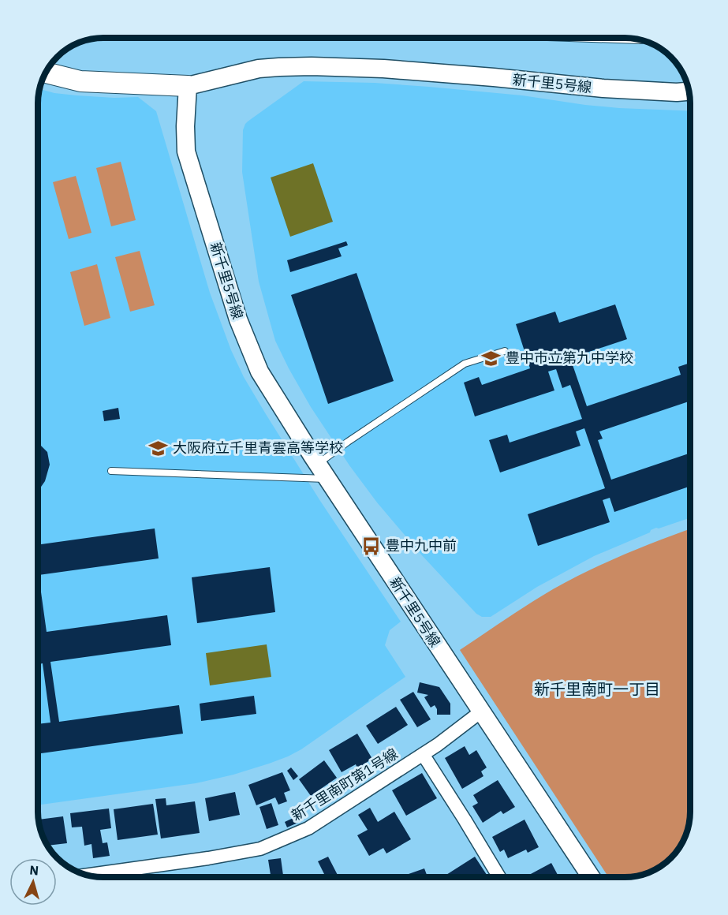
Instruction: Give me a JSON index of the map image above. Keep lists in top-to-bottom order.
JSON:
{
  "streets": {
    "street": ["新千里5号線", "新千里南町第1号線"]
  },
  "crossings": [
    ["新千里5号線", "新千里南町第1号線"]
  ],
  "districts": ["新千里南町一丁目"],
  "places": {
    "school or university": ["豊中市立第九中学校", "大阪府立千里青雲高等学校"],
    "bus stop": ["豊中九中前"]
  },
  "north": "top"
}
